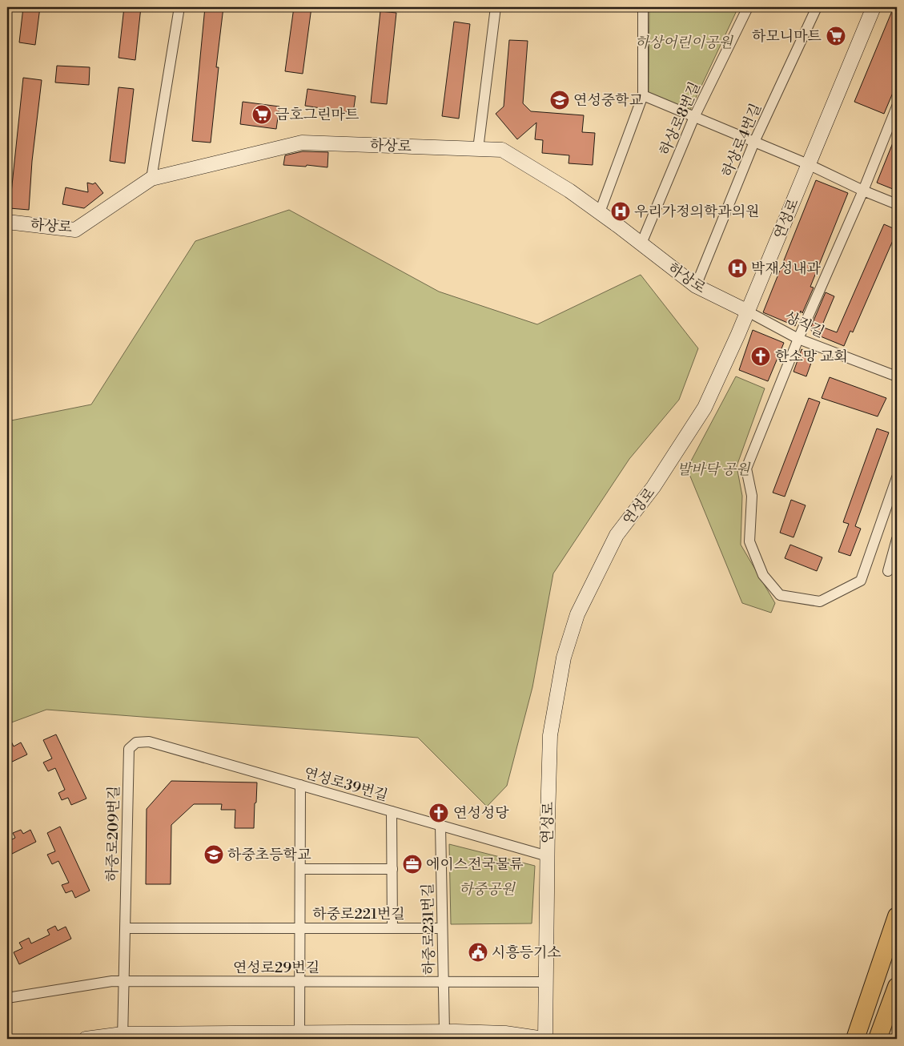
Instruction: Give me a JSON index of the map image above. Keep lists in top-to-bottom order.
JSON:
{
  "streets": {
    "street": [
      "하상로8번길",
      "하상로4번길",
      "하상로",
      "연성로",
      "상직길",
      "연성로39번길",
      "하중로209번길",
      "하중로221번길",
      "하중로231번길",
      "연성로29번길"
    ]
  },
  "crossings": [
    ["하상로8번길", "하상로"],
    ["하상로4번길", "하상로"],
    ["하상로", "연성로"],
    ["하상로", "상직길"],
    ["연성로", "상직길"],
    ["연성로", "연성로39번길"],
    ["연성로", "연성로29번길"],
    ["연성로39번길", "하중로209번길"],
    ["연성로39번길", "하중로221번길"],
    ["연성로39번길", "하중로231번길"],
    ["하중로209번길", "연성로29번길"],
    ["하중로221번길", "하중로231번길"],
    ["하중로221번길", "연성로29번길"],
    ["하중로231번길", "연성로29번길"]
  ],
  "parks": ["하상어린이공원", "발바닥 공원", "하중공원"],
  "places": {
    "supermarket": ["하모니마트", "금호그린마트"],
    "school or university": ["연성중학교", "하중초등학교"],
    "hospital": ["우리가정의학과의원", "박재성내과"],
    "church": ["한소망 교회", "연성성당"],
    "office": ["에이스전국물류"],
    "public building": ["시흥등기소"]
  }
}
